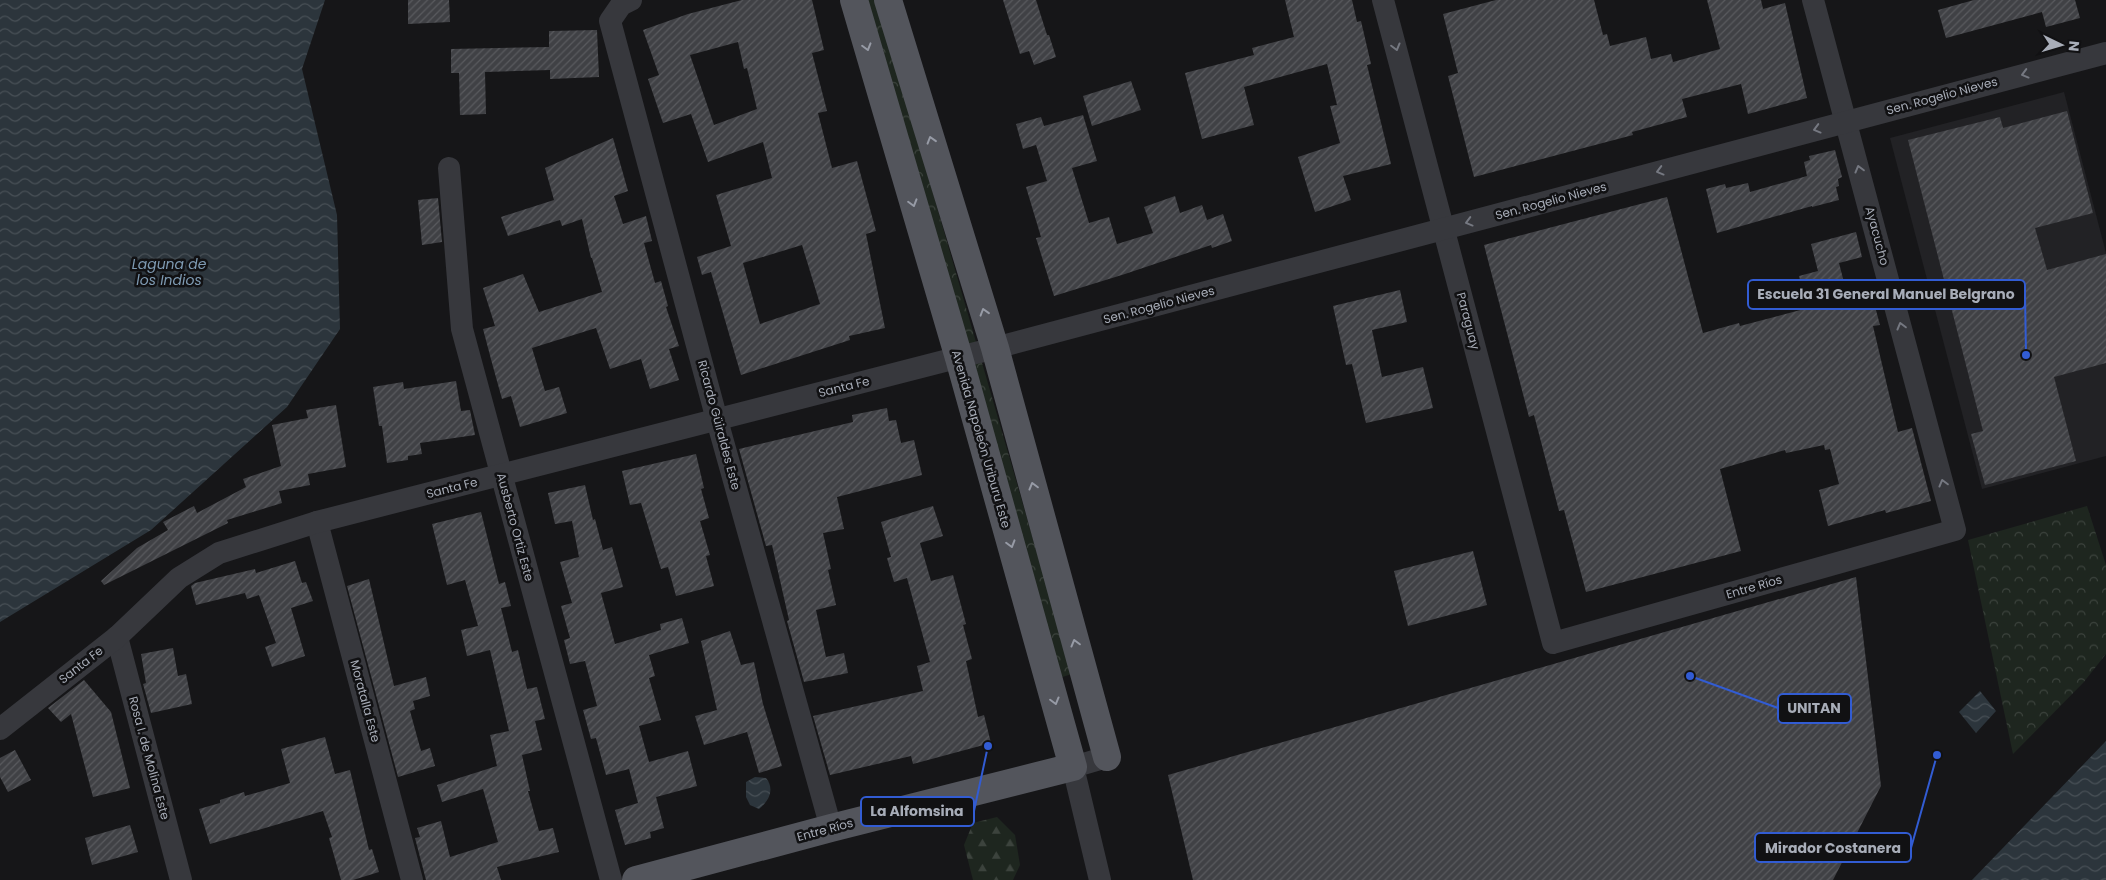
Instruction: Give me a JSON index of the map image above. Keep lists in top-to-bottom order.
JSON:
{
  "streets": {
    "main road": ["Avenida Napoleón Uriburu Este", "Entre Ríos"],
    "street": [
      "Sen. Rogelio Nieves",
      "Ayacucho",
      "Paraguay",
      "Santa Fe",
      "Ricardo Güiraldes Este",
      "Ausberto Ortiz Este",
      "Moratalla Este",
      "Rosa I. de Molina Este"
    ]
  },
  "crossings": [
    ["Sen. Rogelio Nieves", "Ayacucho"],
    ["Sen. Rogelio Nieves", "Paraguay"],
    ["Sen. Rogelio Nieves", "Santa Fe"],
    ["Sen. Rogelio Nieves", "Avenida Napoleón Uriburu Este"],
    ["Ayacucho", "Entre Ríos"],
    ["Paraguay", "Entre Ríos"],
    ["Santa Fe", "Ricardo Güiraldes Este"],
    ["Santa Fe", "Avenida Napoleón Uriburu Este"],
    ["Santa Fe", "Ausberto Ortiz Este"],
    ["Santa Fe", "Moratalla Este"],
    ["Santa Fe", "Rosa I. de Molina Este"],
    ["Ricardo Güiraldes Este", "Entre Ríos"],
    ["Avenida Napoleón Uriburu Este", "Entre Ríos"]
  ],
  "one_way": ["Sen. Rogelio Nieves", "Ayacucho", "Paraguay"],
  "water": ["Laguna de los Indios"],
  "places": [
    "Escuela 31 General Manuel Belgrano",
    "UNITAN",
    "La Alfomsina",
    "Mirador Costanera"
  ],
  "north": "right"
}
